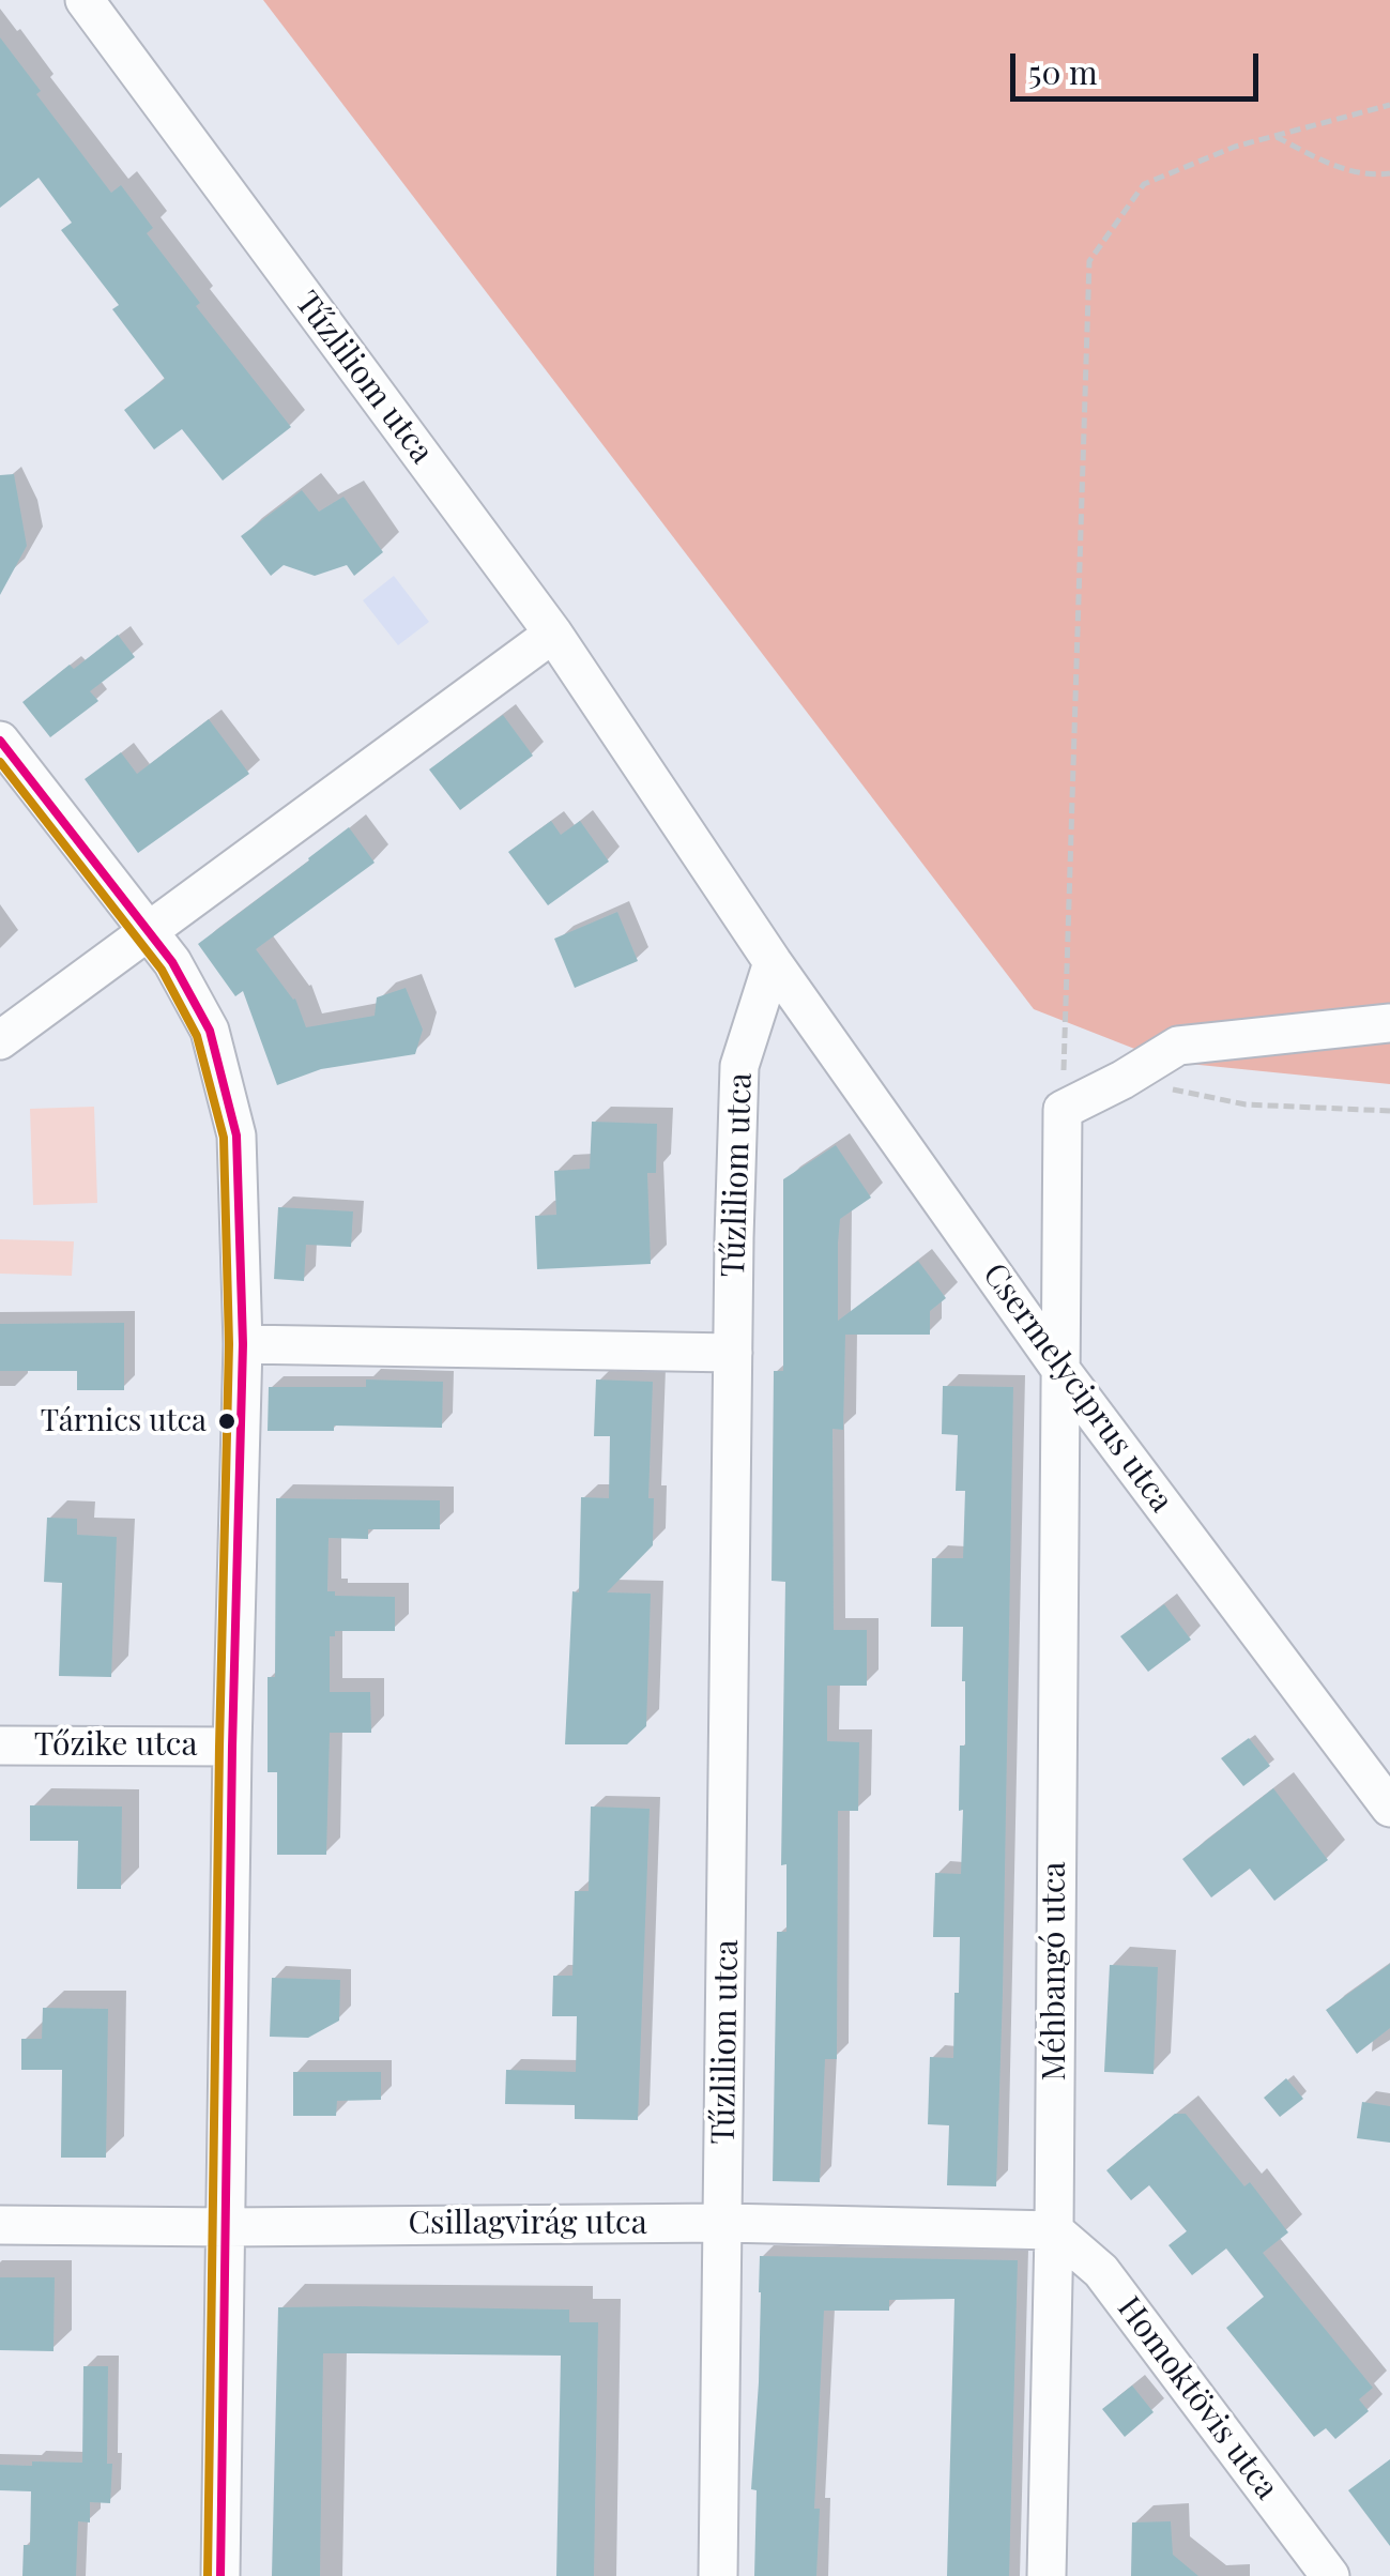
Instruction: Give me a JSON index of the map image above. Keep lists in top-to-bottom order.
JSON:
{
  "streets": {
    "street": [
      "Tűzliliom utca",
      "Csermelyciprus utca",
      "Tőzike utca",
      "Méhbangó utca",
      "Csillagvirág utca",
      "Homoktövis utca"
    ]
  },
  "crossings": [
    ["Tűzliliom utca", "Csermelyciprus utca"],
    ["Tűzliliom utca", "Csillagvirág utca"],
    ["Csermelyciprus utca", "Méhbangó utca"],
    ["Méhbangó utca", "Csillagvirág utca"],
    ["Méhbangó utca", "Homoktövis utca"],
    ["Csillagvirág utca", "Homoktövis utca"]
  ],
  "places": ["Tárnics utca"],
  "scale_bar": "50 m"
}
